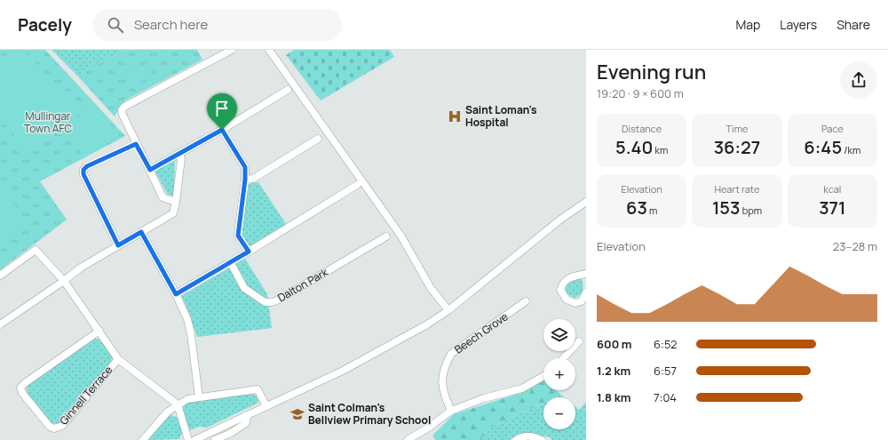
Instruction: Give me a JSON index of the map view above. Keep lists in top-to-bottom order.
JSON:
{
  "streets": {
    "street": ["Dalton Park", "Beech Grove", "Ginnell Terrace"]
  },
  "parks": ["Mullingar Town AFC"],
  "places": {
    "hospital": ["Saint Loman's Hospital"],
    "school or university": ["Saint Colman's Bellview Primary School"]
  },
  "page": {
    "header": "Pacely",
    "search": "Search here",
    "nav": ["Map", "Layers", "Share"],
    "heading": ["Evening run", "19:20 · 9 × 600 m"],
    "stats": [
      ["Distance", "5.40 km"],
      ["Time", "36:27"],
      ["Pace", "6:45 /km"],
      ["Elevation", "63 m"],
      ["Heart rate", "153 bpm"],
      ["kcal", "371"]
    ],
    "chart": ["Elevation", "23–28 m"],
    "map_buttons": ["+", "−"],
    "list": [
      {
        "name": "600 m",
        "note": "6:52"
      },
      {
        "name": "1.2 km",
        "note": "6:57"
      },
      {
        "name": "1.8 km",
        "note": "7:04"
      }
    ]
  }
}
